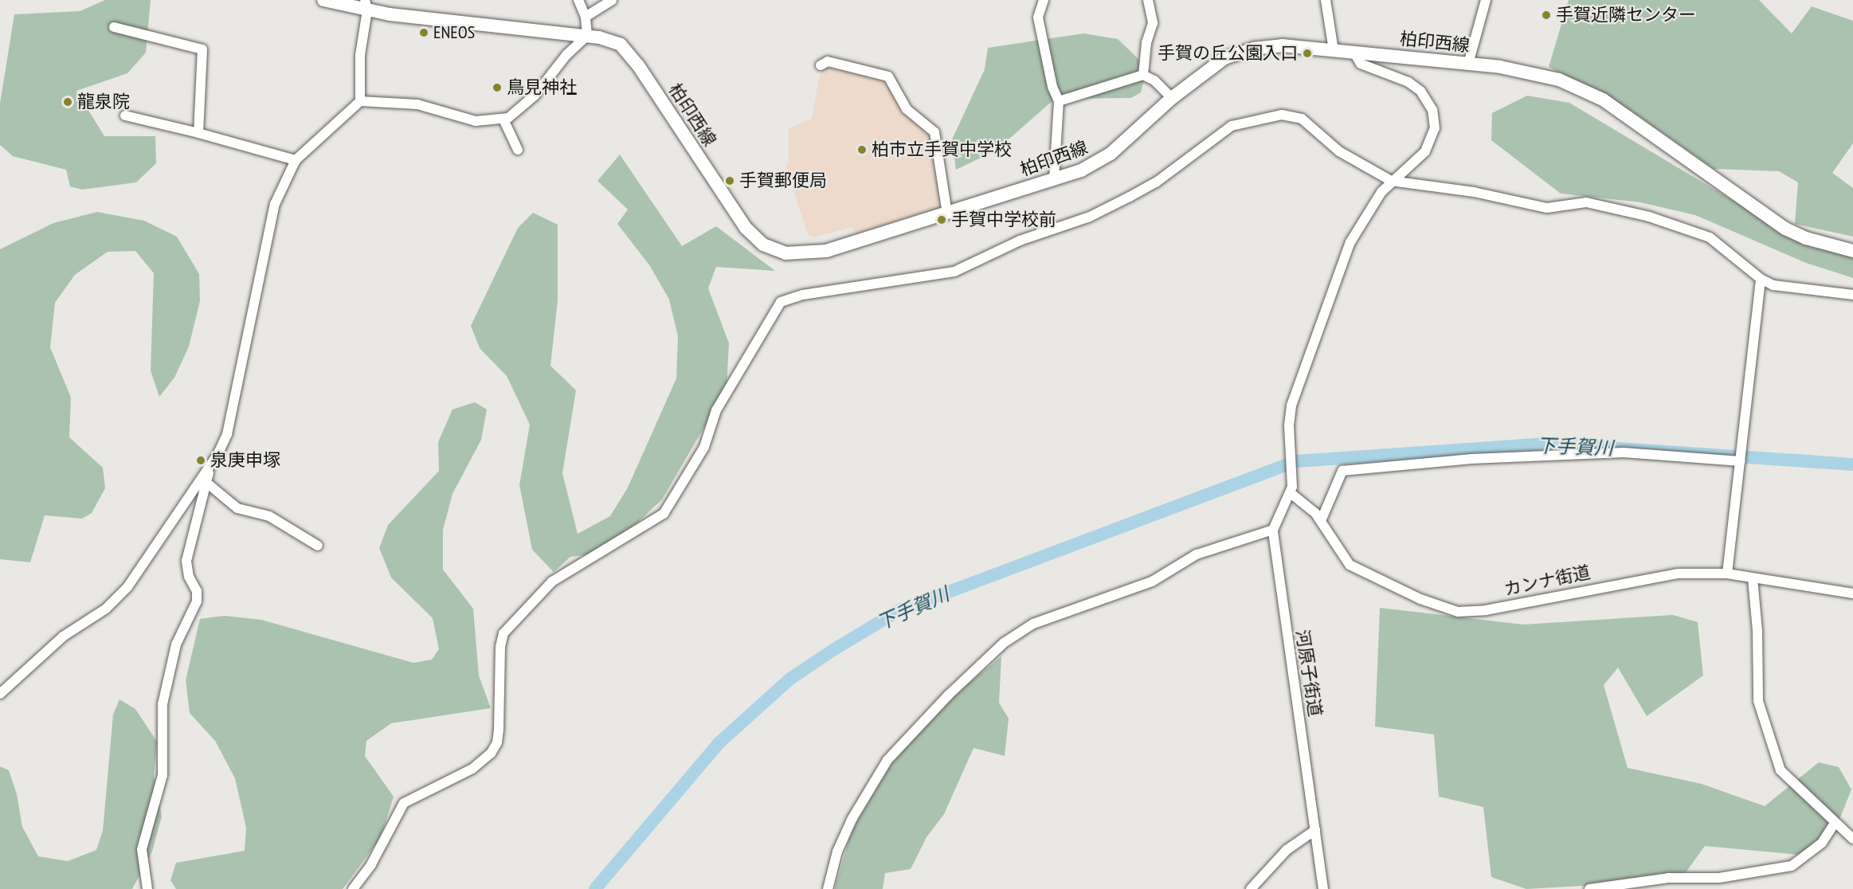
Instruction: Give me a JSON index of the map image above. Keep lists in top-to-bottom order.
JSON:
{
  "streets": {
    "main road": ["柏印西線"],
    "street": ["カンナ街道", "河原子街道"]
  },
  "water": ["下手賀川"],
  "places": [
    "手賀近隣センター",
    "ENEOS",
    "手賀の丘公園入口",
    "鳥見神社",
    "龍泉院",
    "柏市立手賀中学校",
    "手賀郵便局",
    "手賀中学校前",
    "泉庚申塚"
  ]
}
